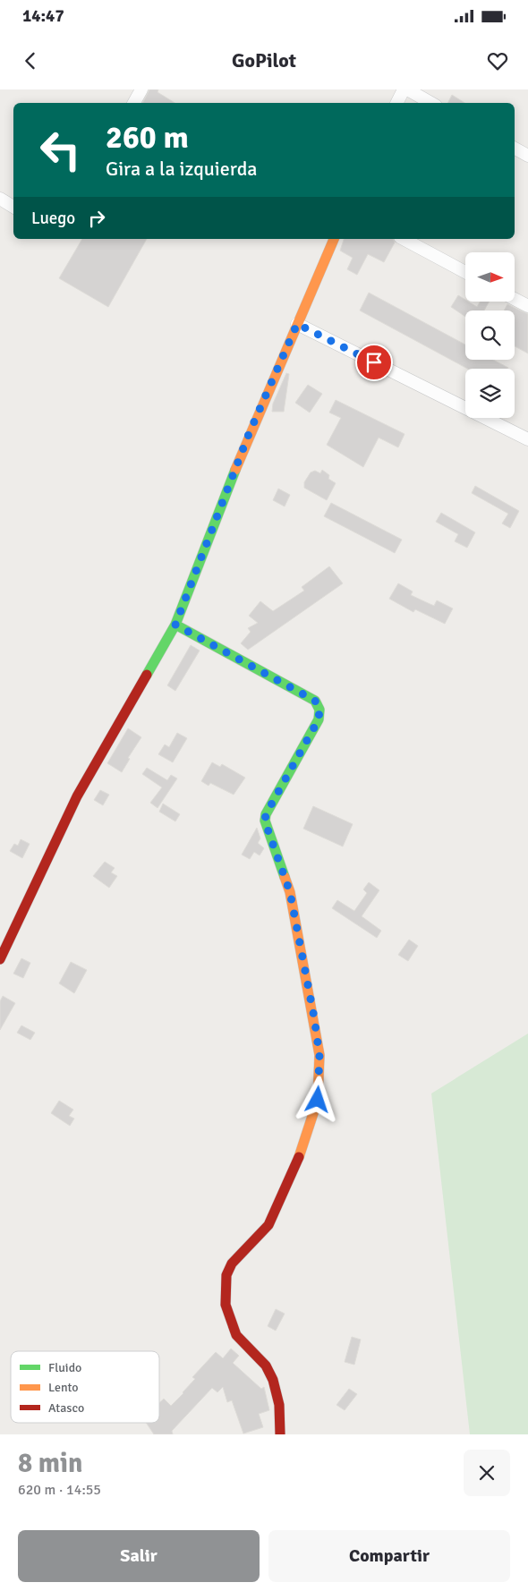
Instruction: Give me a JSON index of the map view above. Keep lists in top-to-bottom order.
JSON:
{
  "legend": ["Fluido", "Lento", "Atasco"],
  "north": "right",
  "page": {
    "status": "14:47",
    "header": "GoPilot",
    "turn": ["260 m", "Gira a la izquierda"],
    "then": "Luego",
    "heading": ["8 min", "620 m · 14:55"],
    "buttons": ["Salir", "Compartir"]
  }
}
